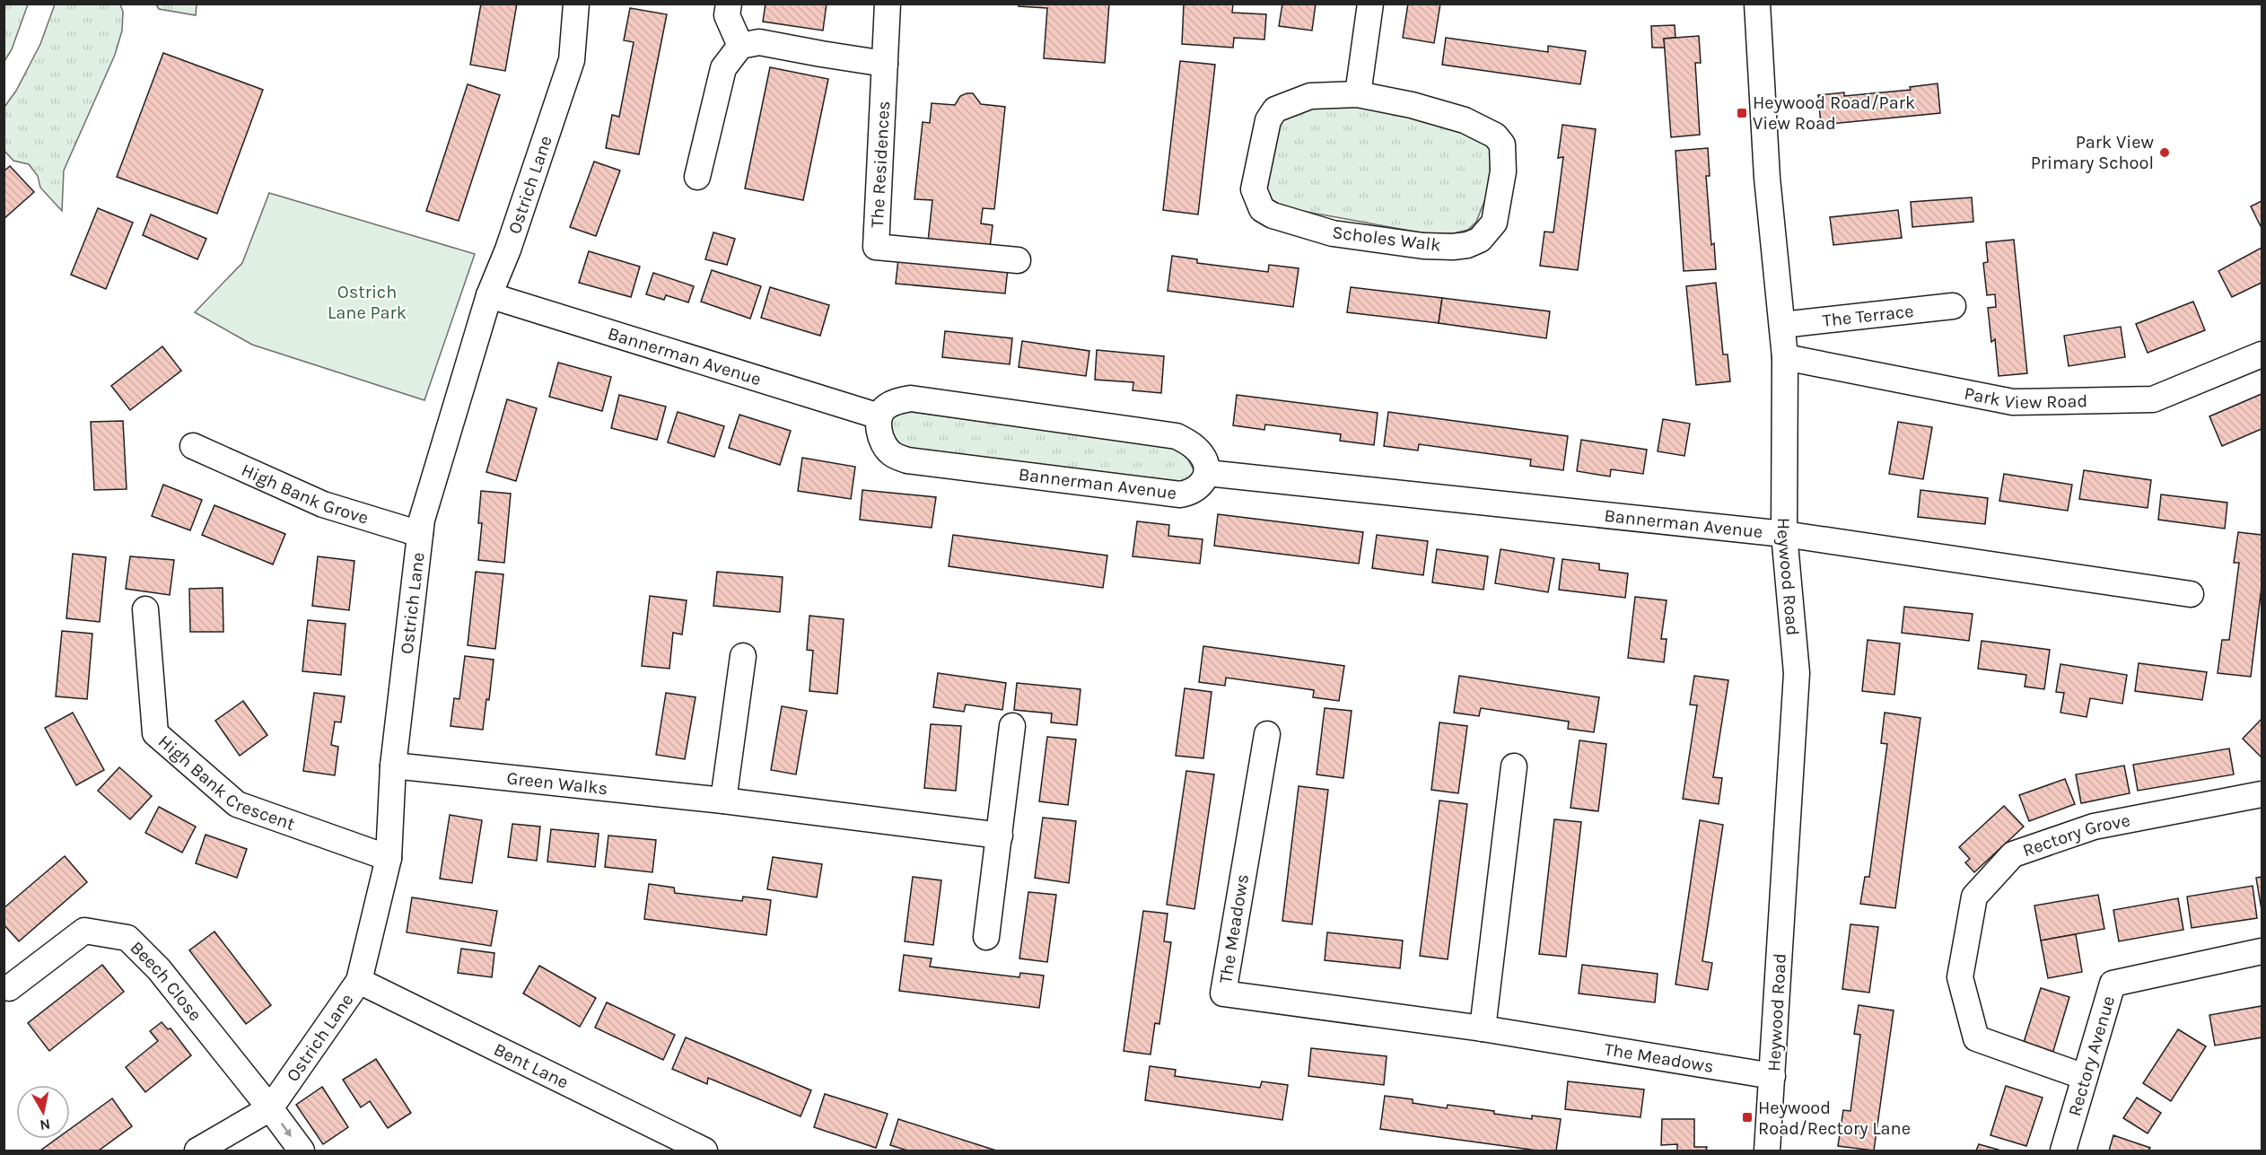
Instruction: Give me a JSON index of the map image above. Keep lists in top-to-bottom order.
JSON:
{
  "streets": {
    "street": [
      "The Residences",
      "Ostrich Lane",
      "Scholes Walk",
      "The Terrace",
      "Bannerman Avenue",
      "Park View Road",
      "High Bank Grove",
      "Heywood Road",
      "High Bank Crescent",
      "Green Walks",
      "Rectory Grove",
      "The Meadows",
      "Beech Close",
      "Rectory Avenue",
      "Bent Lane"
    ]
  },
  "crossings": [
    ["Ostrich Lane", "Bannerman Avenue"],
    ["Ostrich Lane", "High Bank Grove"],
    ["Ostrich Lane", "High Bank Crescent"],
    ["Ostrich Lane", "Green Walks"],
    ["Ostrich Lane", "Beech Close"],
    ["Ostrich Lane", "Bent Lane"],
    ["The Terrace", "Heywood Road"],
    ["Bannerman Avenue", "Heywood Road"],
    ["Park View Road", "Heywood Road"],
    ["Heywood Road", "The Meadows"],
    ["Rectory Grove", "Rectory Avenue"]
  ],
  "parks": ["Ostrich Lane Park"],
  "places": {
    "transit": ["Heywood Road/Park View Road", "Heywood Road/Rectory Lane"],
    "other": ["Park View Primary School"]
  },
  "north": "bottom"
}
